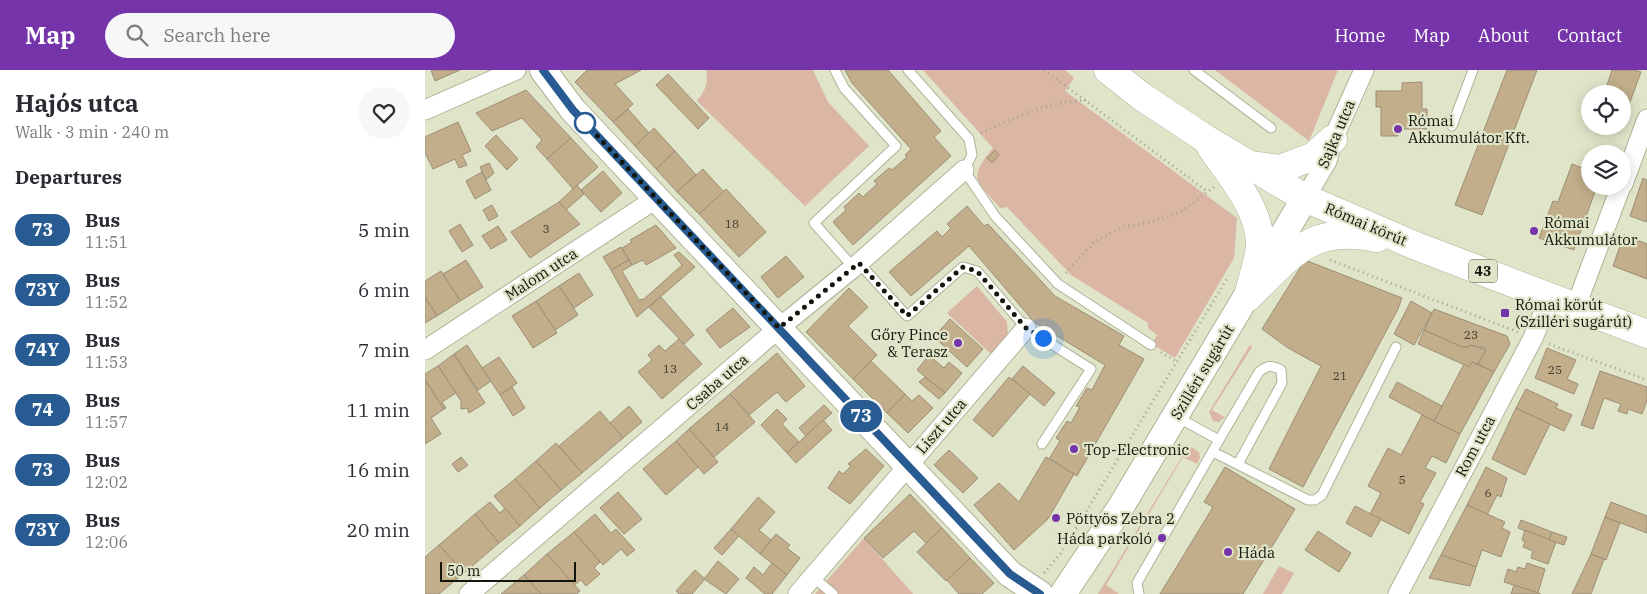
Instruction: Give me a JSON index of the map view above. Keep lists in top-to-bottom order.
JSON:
{
  "streets": {
    "main road": ["Római körút", "43", "Szilléri sugárút"],
    "street": [
      "Sajka utca",
      "Malom utca",
      "Csaba utca",
      "Liszt utca",
      "Rom utca"
    ]
  },
  "crossings": [
    ["Sajka utca", "Római körút"],
    ["Sajka utca", "Szilléri sugárút"],
    ["Római körút", "Szilléri sugárút"],
    ["Római körút", "Rom utca"]
  ],
  "places": {
    "other": [
      "Római Akkumulátor Kft.",
      "Római Akkumulátor",
      "Gőry Pince & Terasz",
      "Top-Electronic",
      "Pöttyös Zebra 2",
      "Háda parkoló",
      "Háda"
    ],
    "transit": ["Római körút (Szilléri sugárút)"]
  },
  "lines": ["bus line 73"],
  "house_numbers": [
    "18",
    "3",
    "23",
    "13",
    "25",
    "21",
    "14",
    "5",
    "6"
  ],
  "scale_bar": "50 m",
  "page": {
    "header": "Map",
    "search": "Search here",
    "nav": [
      "Home",
      "Map",
      "About",
      "Contact"
    ],
    "heading": [
      ["Hajós utca", "Walk · 3 min · 240 m"],
      "Departures"
    ],
    "on_map": "73",
    "list": [
      {
        "mark": "73",
        "name": "Bus",
        "note": "11:51",
        "value": "5 min"
      },
      {
        "mark": "73Y",
        "name": "Bus",
        "note": "11:52",
        "value": "6 min"
      },
      {
        "mark": "74Y",
        "name": "Bus",
        "note": "11:53",
        "value": "7 min"
      },
      {
        "mark": "74",
        "name": "Bus",
        "note": "11:57",
        "value": "11 min"
      },
      {
        "mark": "73",
        "name": "Bus",
        "note": "12:02",
        "value": "16 min"
      },
      {
        "mark": "73Y",
        "name": "Bus",
        "note": "12:06",
        "value": "20 min"
      }
    ],
    "scale": "50 m"
  }
}
